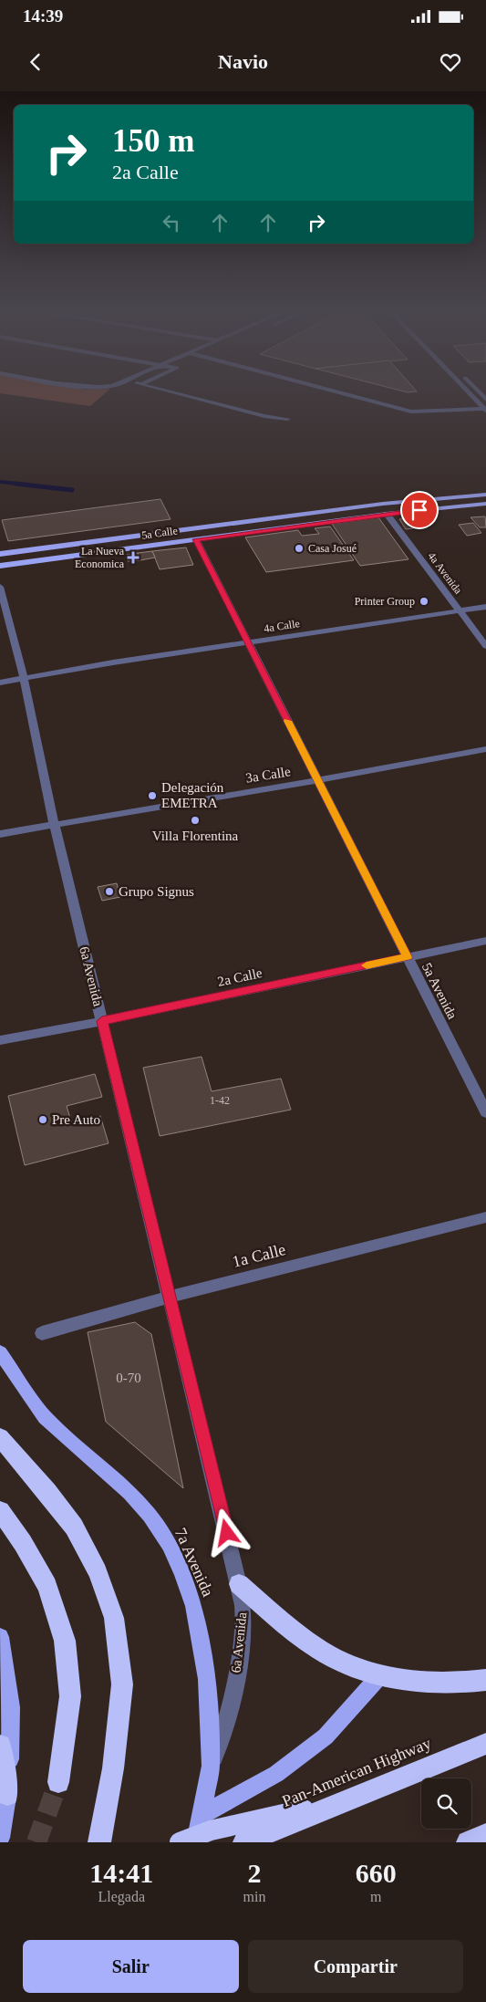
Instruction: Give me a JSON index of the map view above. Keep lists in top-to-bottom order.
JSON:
{
  "streets": {
    "highway": ["Pan-American Highway"],
    "main road": ["5a Calle", "7a Avenida"],
    "street": [
      "4a Avenida",
      "4a Calle",
      "3a Calle",
      "6a Avenida",
      "2a Calle",
      "5a Avenida",
      "1a Calle"
    ]
  },
  "crossings": [
    ["5a Calle", "4a Avenida"],
    ["5a Calle", "5a Avenida"],
    ["4a Avenida", "4a Calle"],
    ["4a Calle", "6a Avenida"],
    ["4a Calle", "5a Avenida"],
    ["3a Calle", "6a Avenida"],
    ["3a Calle", "5a Avenida"],
    ["6a Avenida", "2a Calle"],
    ["6a Avenida", "1a Calle"],
    ["6a Avenida", "7a Avenida"],
    ["2a Calle", "5a Avenida"]
  ],
  "places": {
    "other": [
      "Casa Josué",
      "Printer Group",
      "Delegación EMETRA",
      "Villa Florentina",
      "Grupo Signus",
      "Pre Auto"
    ],
    "health": ["La Nueva Economica"]
  },
  "house_numbers": ["1-42", "0-70"],
  "page": {
    "status": "14:39",
    "header": "Navio",
    "turn": ["150 m", "2a Calle"],
    "eta": [
      "14:41",
      "Llegada",
      "2",
      "min",
      "660",
      "m"
    ],
    "buttons": ["Salir", "Compartir"]
  }
}
